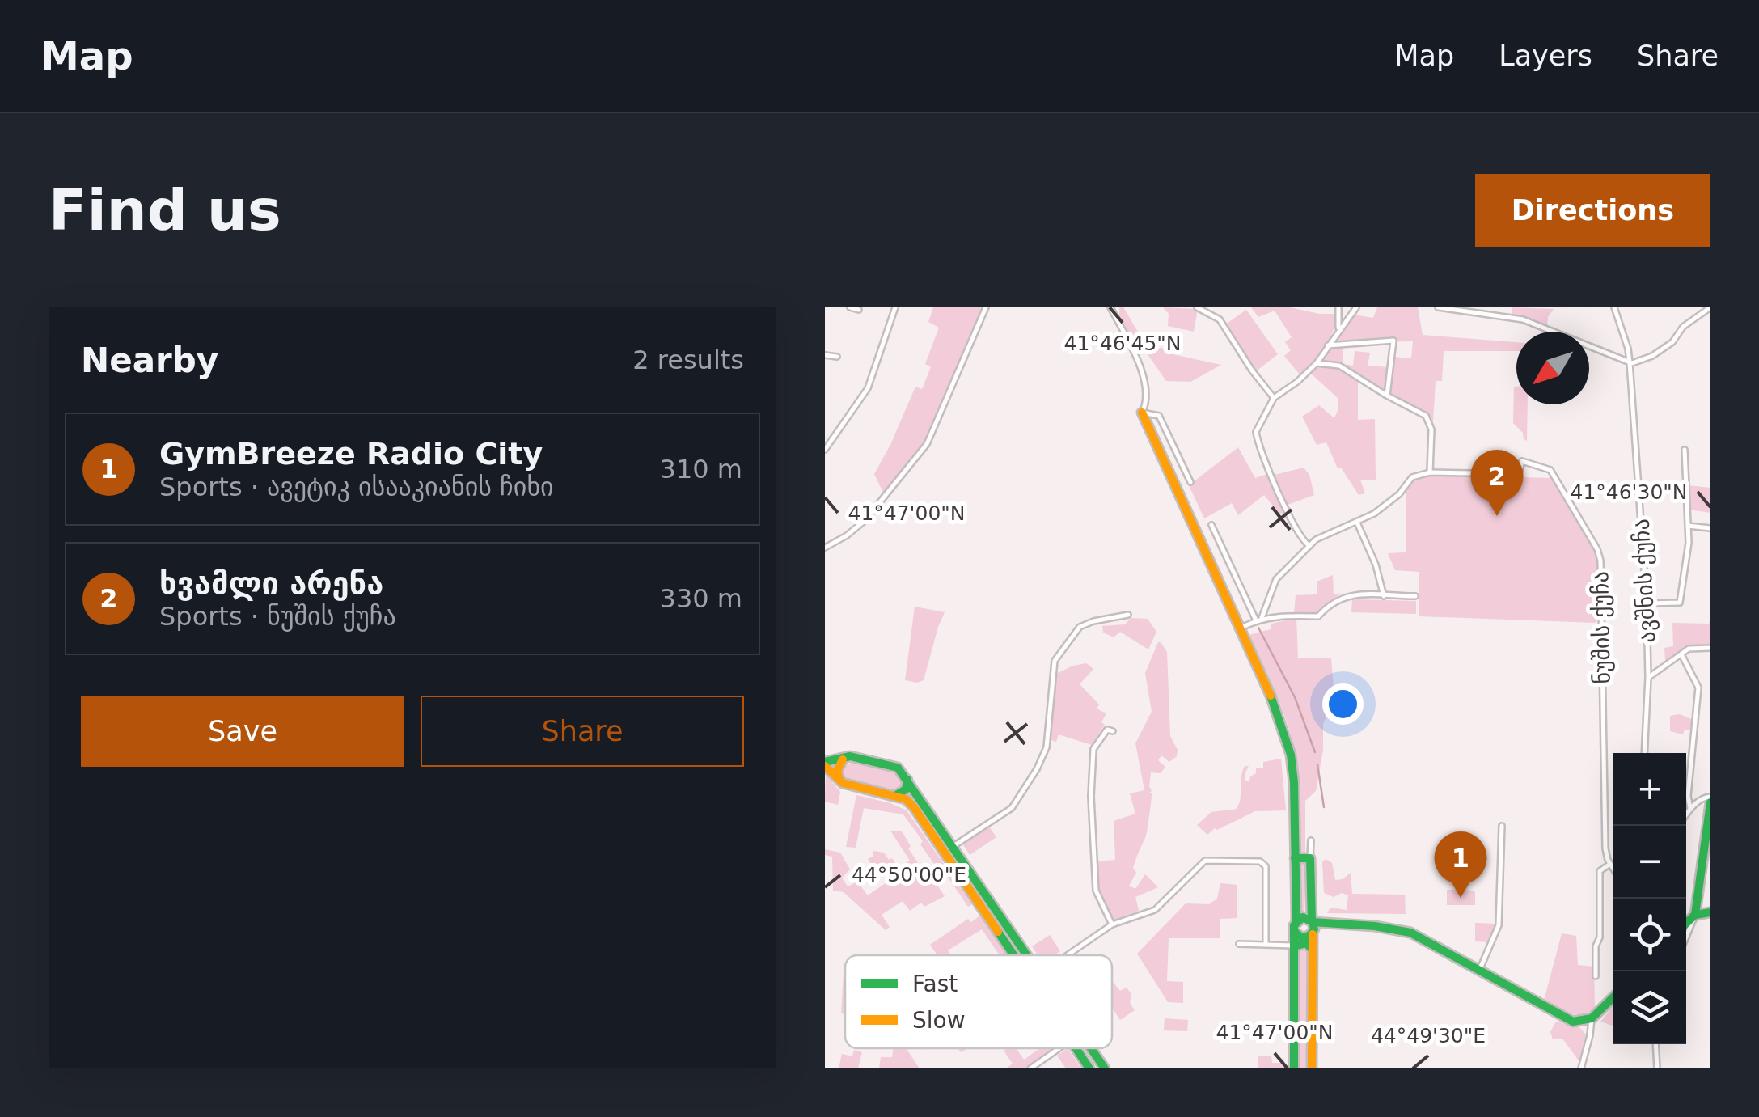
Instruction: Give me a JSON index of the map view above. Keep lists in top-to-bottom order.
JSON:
{
  "streets": {
    "street": ["ავშნის ქუჩა", "ნუშის ქუჩა"]
  },
  "legend": ["Fast", "Slow"],
  "north": "bottom left",
  "page": {
    "header": "Map",
    "nav": ["Map", "Layers", "Share"],
    "buttons": [
      "Directions",
      ["Save", "Share"]
    ],
    "title": "Find us",
    "heading": ["Nearby", "2 results"],
    "list": [
      {
        "mark": "1",
        "name": "GymBreeze Radio City",
        "note": "Sports · ავეტიკ ისააკიანის ჩიხი",
        "value": "310 m"
      },
      {
        "mark": "2",
        "name": "ხვამლი არენა",
        "note": "Sports · ნუშის ქუჩა",
        "value": "330 m"
      }
    ],
    "pins": ["2", "1"],
    "map_buttons": ["+", "−"]
  },
  "coordinates": [
    "41°46'45\"N",
    "41°46'30\"N",
    "41°47'00\"N",
    "44°50'00\"E",
    "44°49'30\"E"
  ]
}
